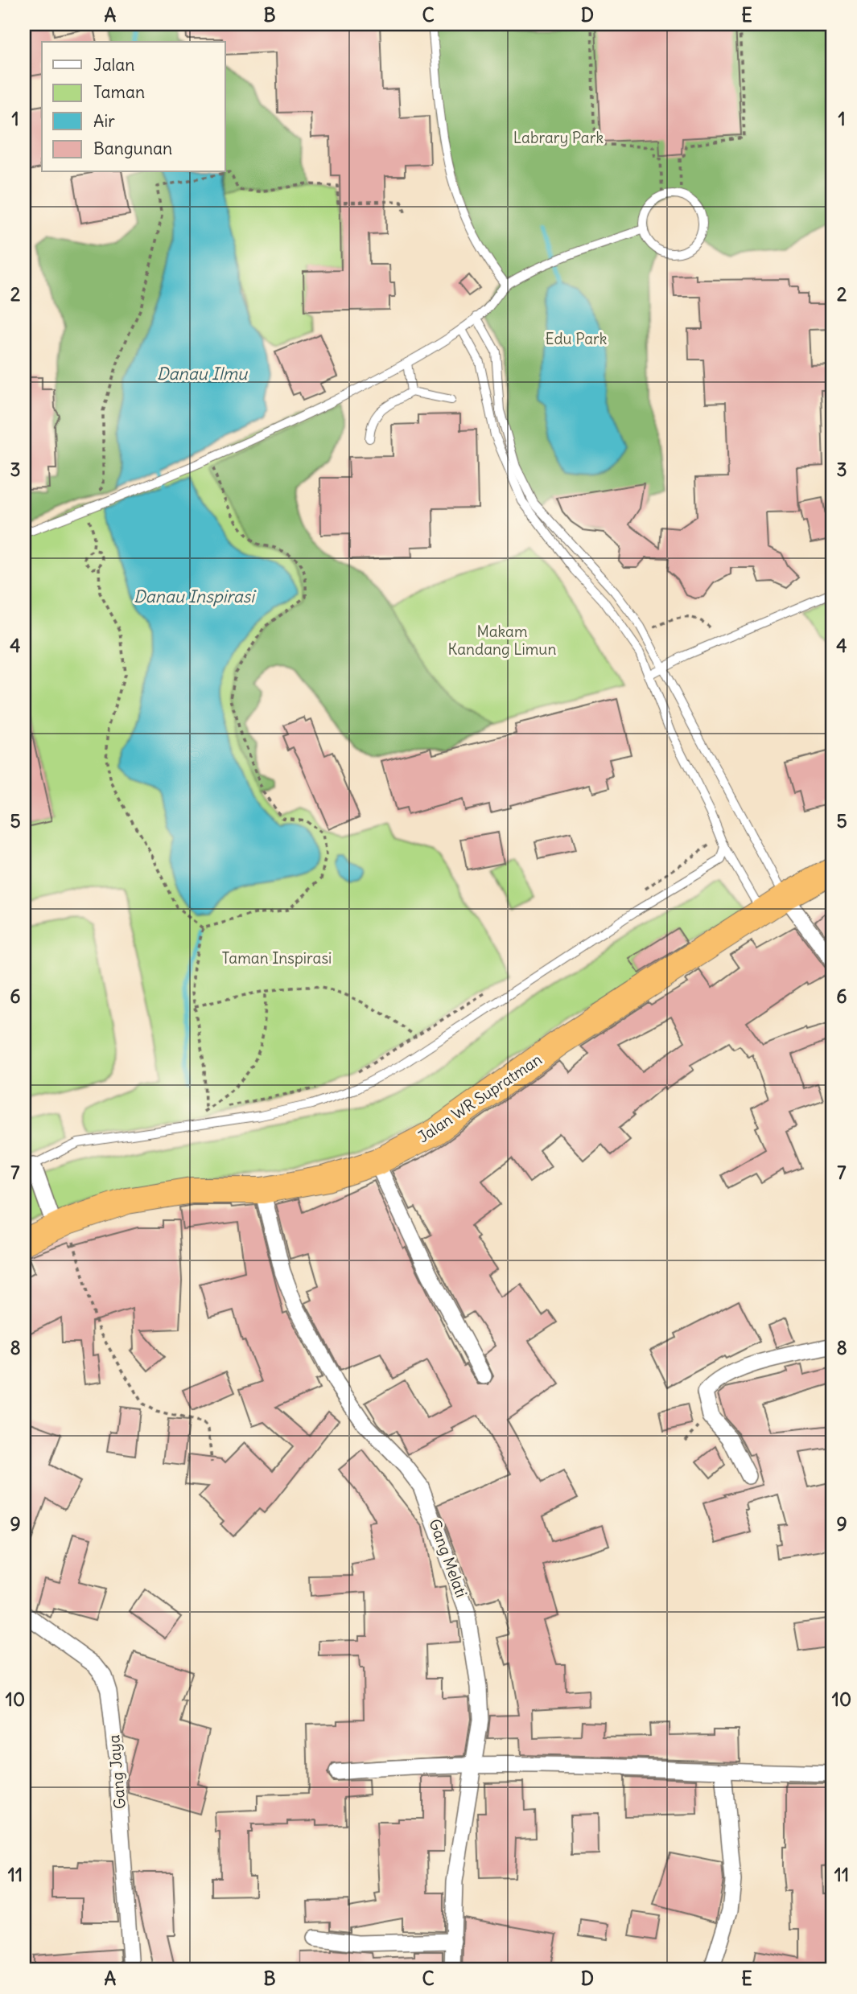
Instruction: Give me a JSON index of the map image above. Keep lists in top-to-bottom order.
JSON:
{
  "streets": {
    "highway": ["Jalan WR Supratman"],
    "street": ["Gang Melati", "Gang Jaya"]
  },
  "crossings": [
    ["Jalan WR Supratman", "Gang Melati"]
  ],
  "water": ["Danau Ilmu", "Danau Inspirasi"],
  "parks": [
    "Labrary Park",
    "Edu Park",
    "Makam Kandang Limun",
    "Taman Inspirasi"
  ],
  "legend": [
    "Jalan",
    "Taman",
    "Air",
    "Bangunan"
  ],
  "grid": {
    "columns": [
      "A",
      "B",
      "C",
      "D",
      "E"
    ],
    "rows": [
      "1",
      "2",
      "3",
      "4",
      "5",
      "6",
      "7",
      "8",
      "9",
      "10",
      "11"
    ]
  }
}
